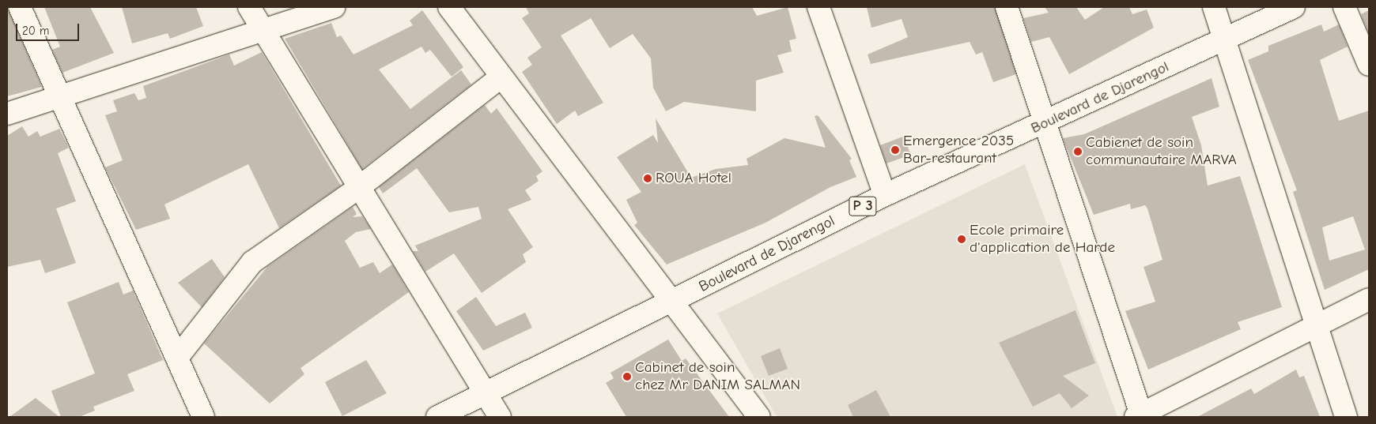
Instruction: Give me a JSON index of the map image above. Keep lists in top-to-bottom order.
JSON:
{
  "streets": {
    "street": ["Boulevard de Djarengol", "P 3"]
  },
  "places": [
    "Emergence 2035 Bar-restaurant",
    "Cabienet de soin communautaire MARVA",
    "ROUA Hotel",
    "Ecole primaire d'application de Harde",
    "Cabinet de soin chez Mr DANIM SALMAN"
  ],
  "scale_bar": "20 m"
}
